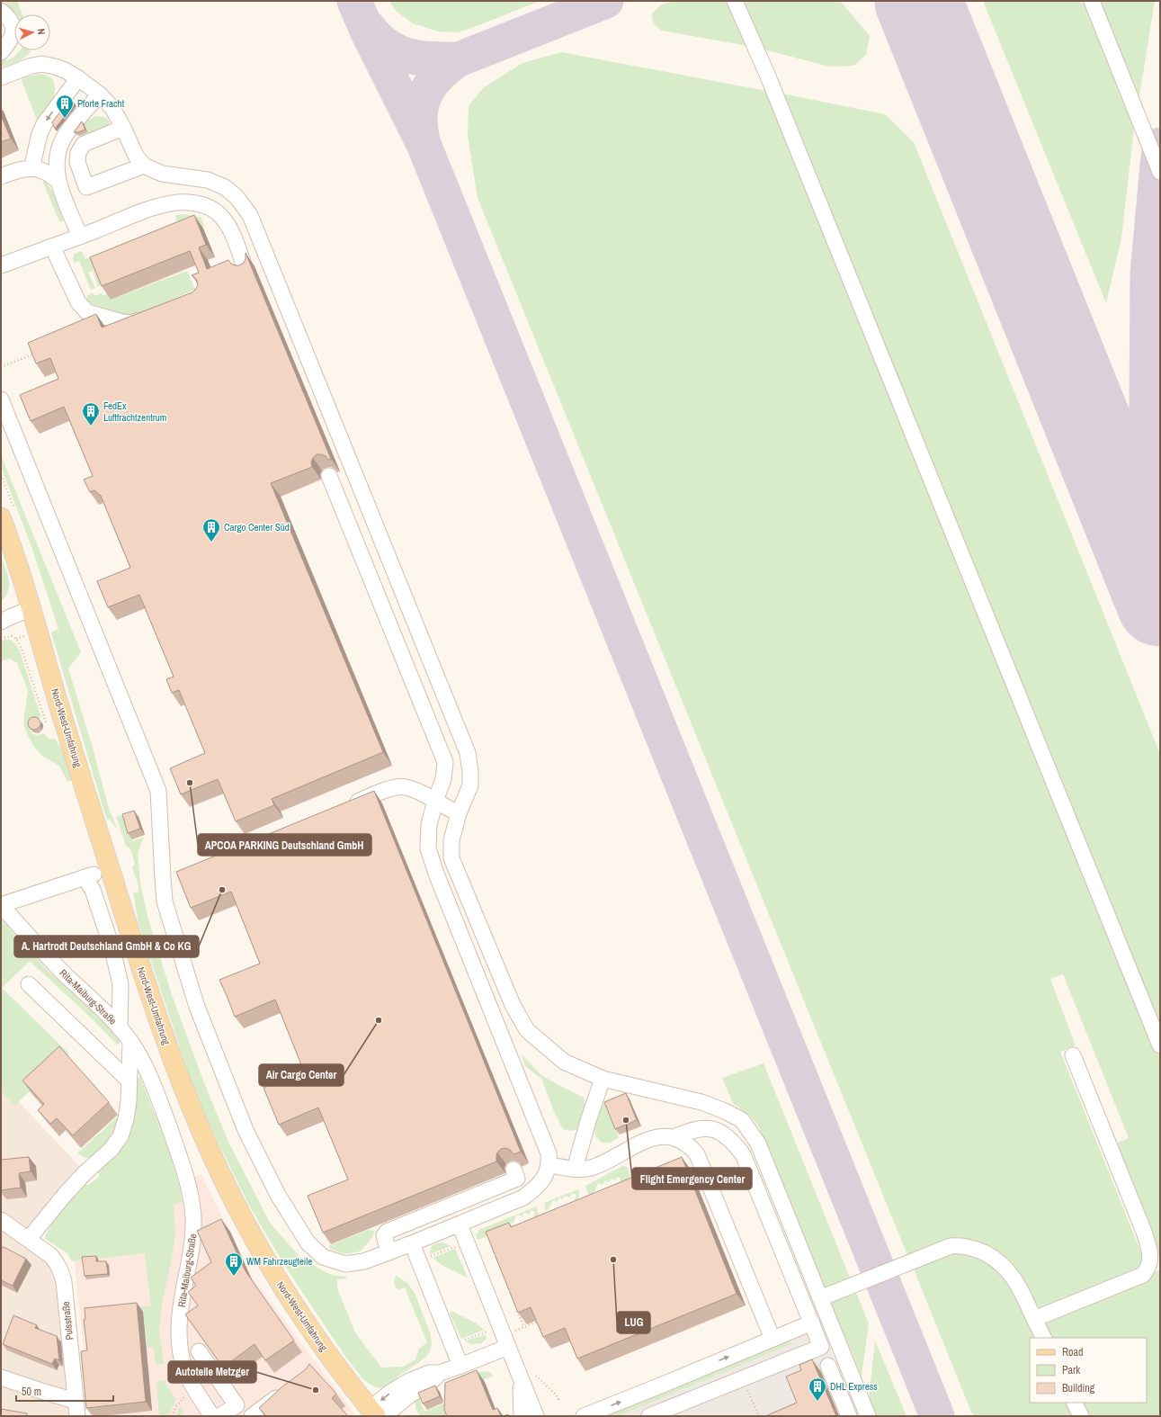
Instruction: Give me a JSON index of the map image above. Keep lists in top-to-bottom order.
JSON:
{
  "streets": {
    "main road": ["Nord-West-Umfahrung"],
    "street": ["Rita-Maiburg-Straße", "Pulsstraße"]
  },
  "places": {
    "building": [
      "Pforte Fracht",
      "FedEx Luftfrachtzentrum",
      "Cargo Center Süd",
      "WM Fahrzeugteile",
      "DHL Express"
    ],
    "other": [
      "APCOA PARKING Deutschland GmbH",
      "A. Hartrodt Deutschland GmbH & Co KG",
      "Air Cargo Center",
      "Flight Emergency Center",
      "LUG",
      "Autoteile Metzger"
    ]
  },
  "legend": ["Road", "Park", "Building"],
  "scale_bar": "50 m",
  "north": "right"
}
